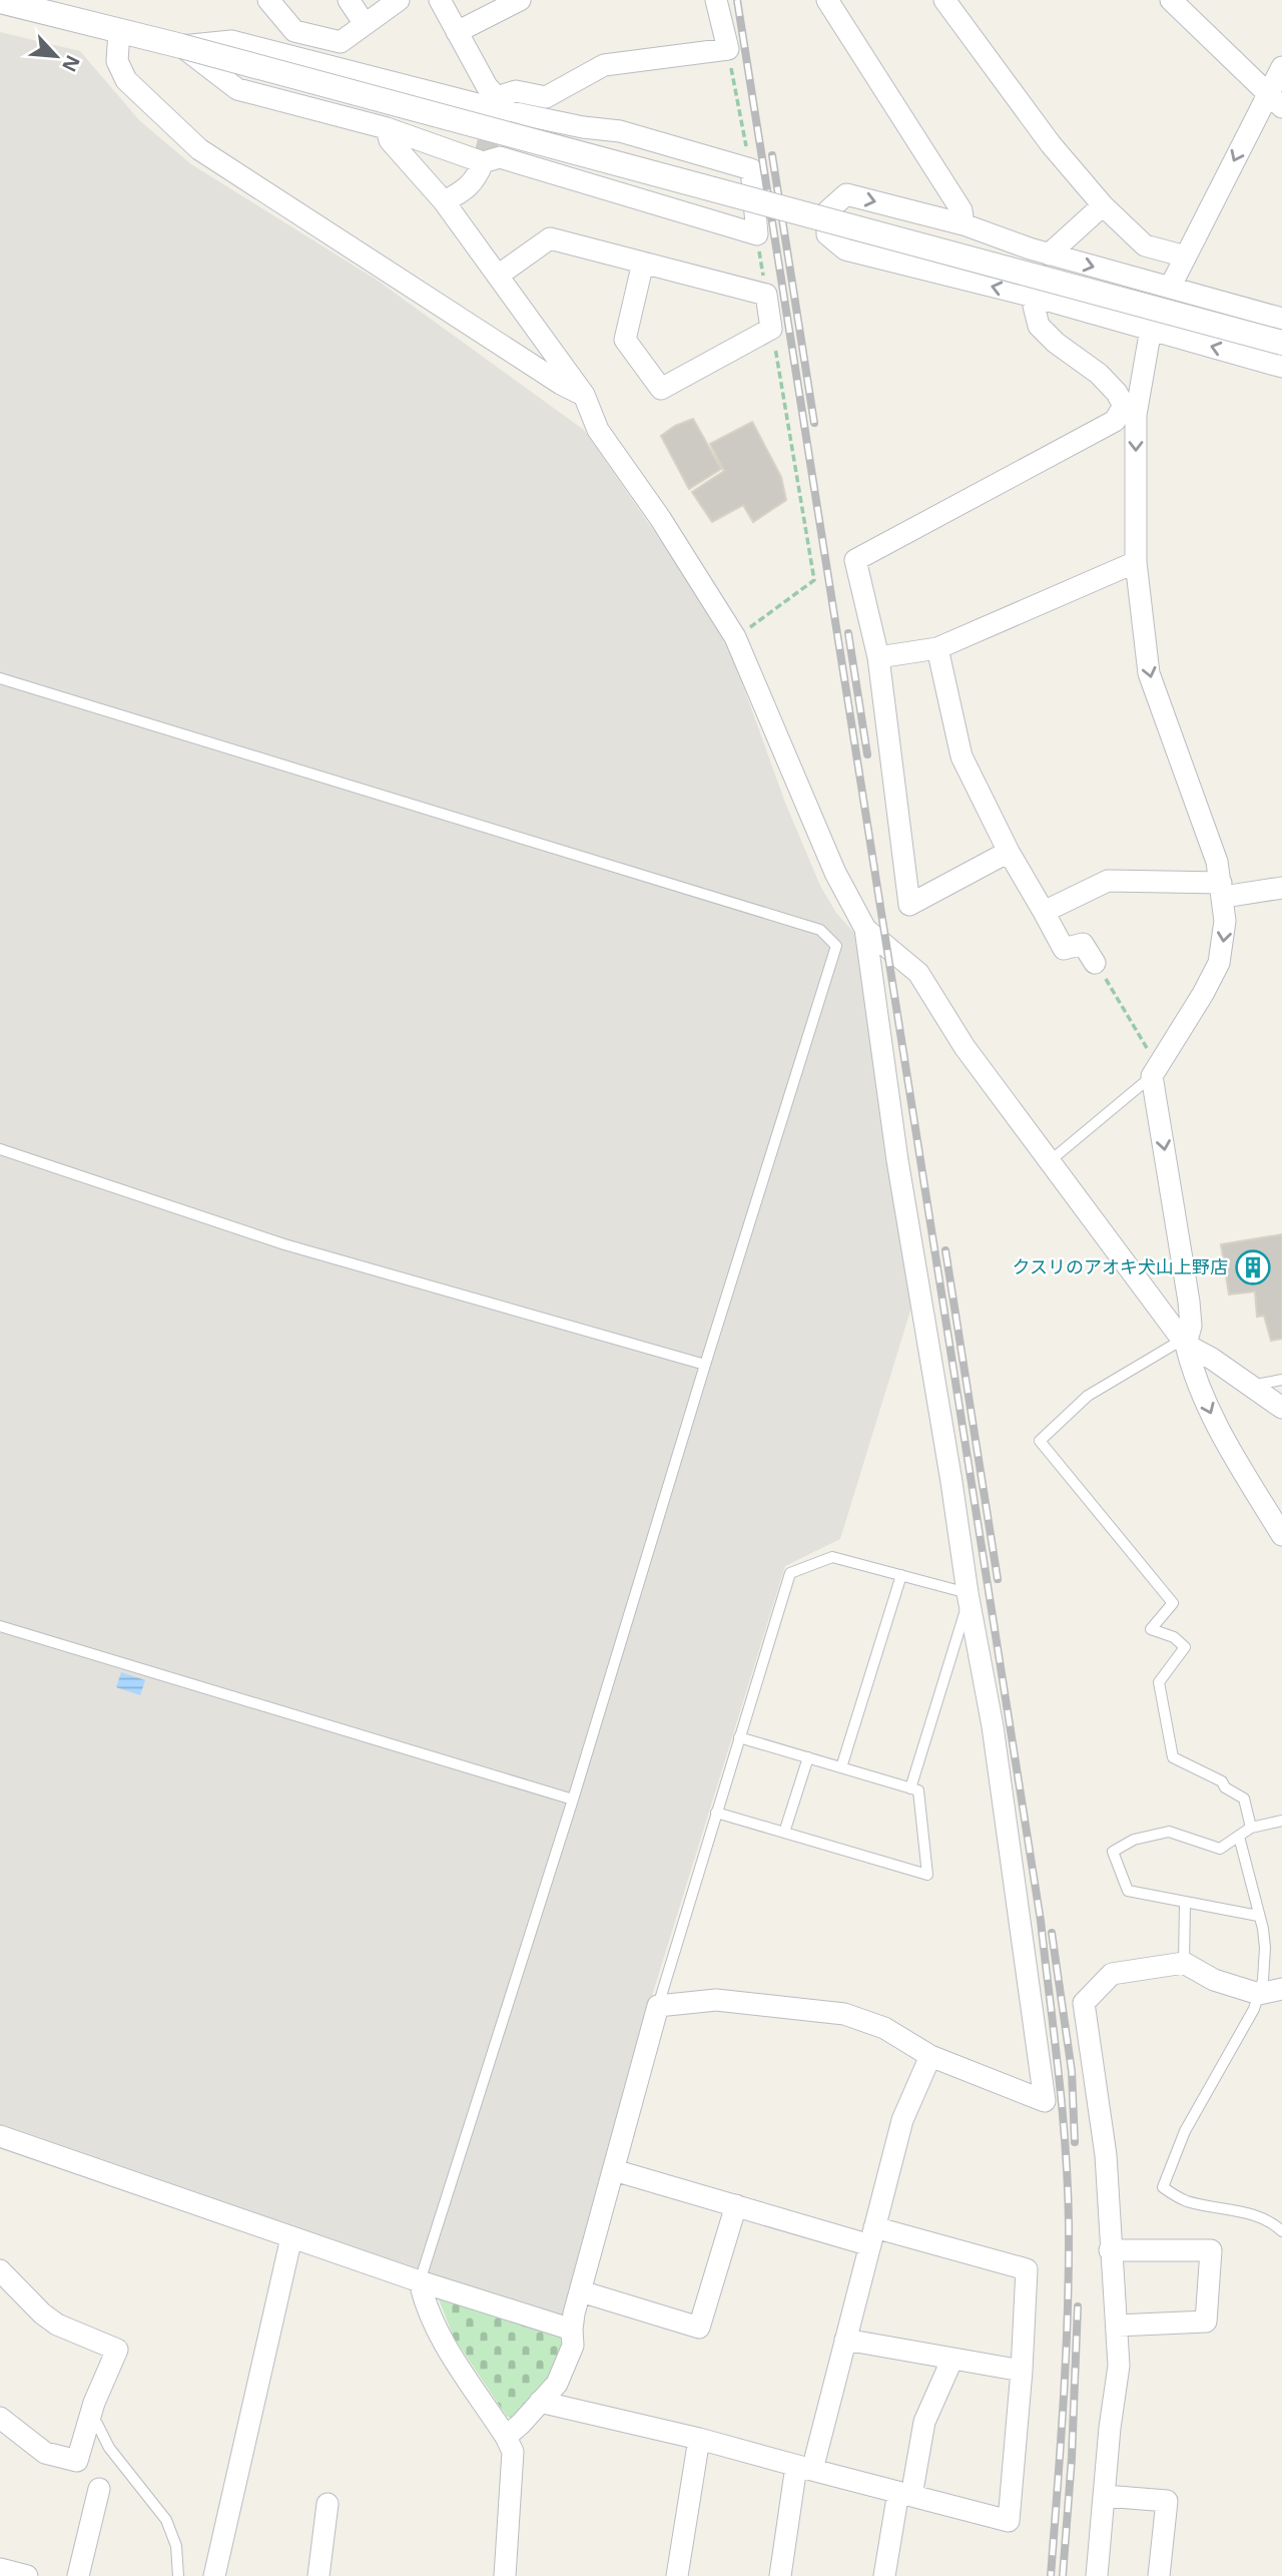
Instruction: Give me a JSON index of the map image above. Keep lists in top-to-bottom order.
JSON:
{
  "places": {
    "building": ["クスリのアオキ犬山上野店"]
  },
  "north": "bottom right"
}
